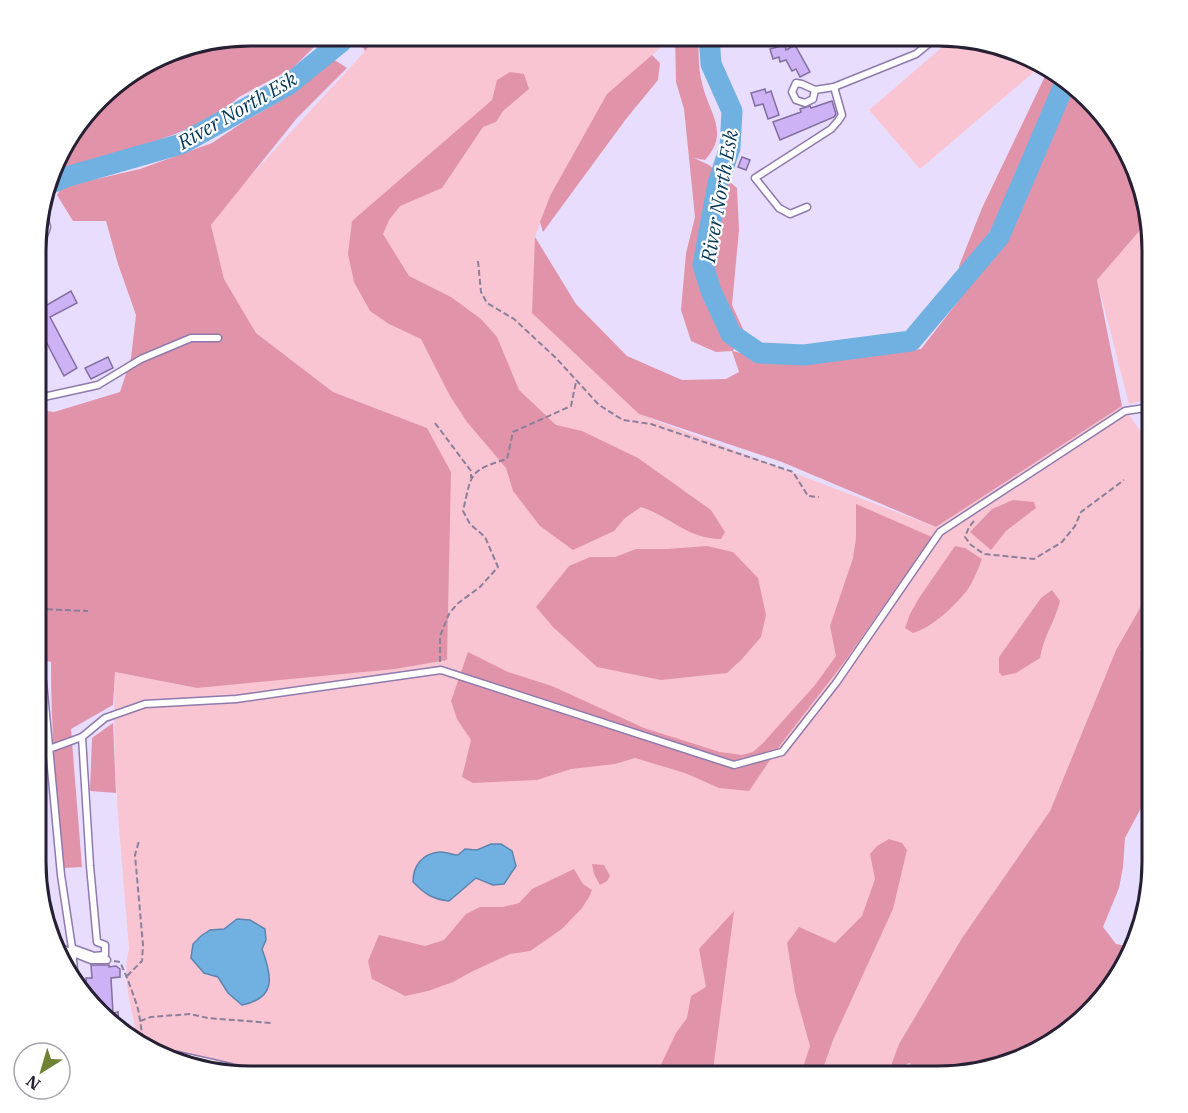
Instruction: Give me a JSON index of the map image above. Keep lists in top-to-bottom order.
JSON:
{
  "water": ["River North Esk"],
  "north": "bottom left"
}
